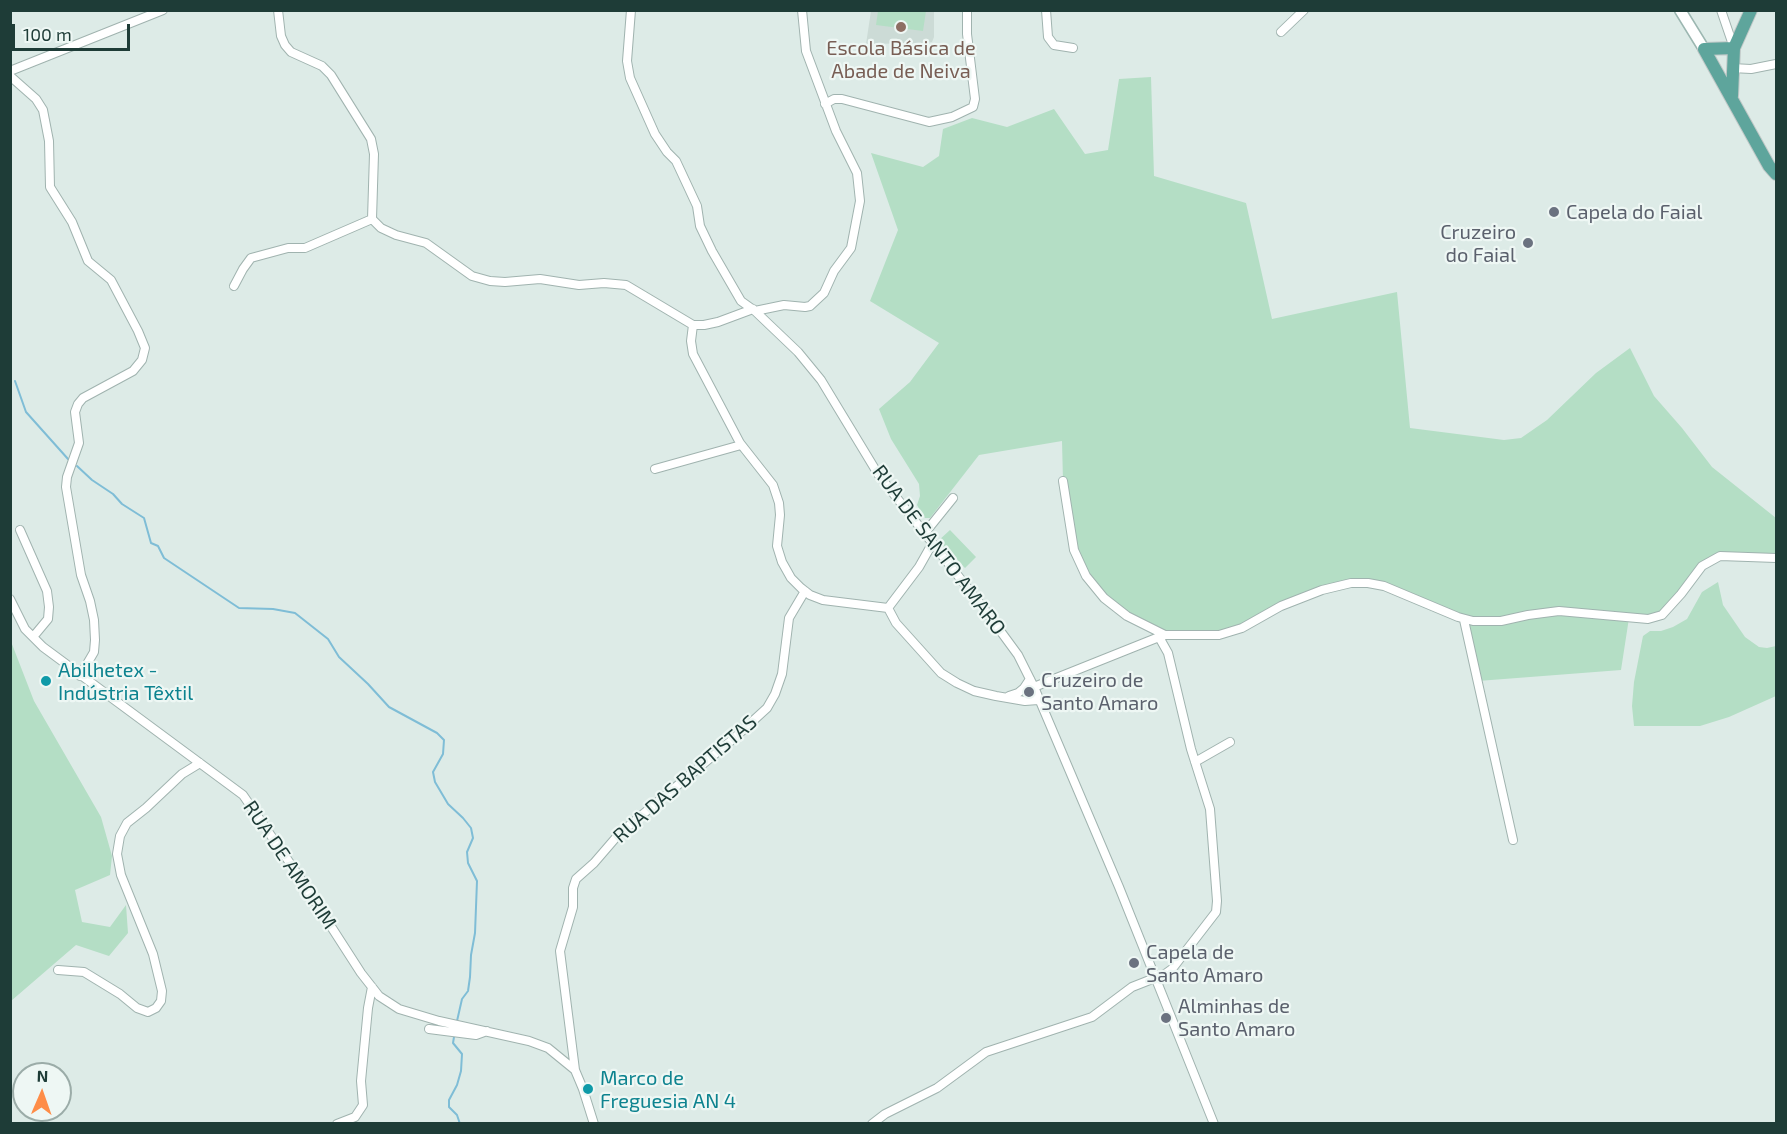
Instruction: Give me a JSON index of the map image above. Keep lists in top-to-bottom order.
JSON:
{
  "streets": {
    "street": ["RUA DE SANTO AMARO", "RUA DAS BAPTISTAS", "RUA DE AMORIM"]
  },
  "crossings": [
    ["RUA DAS BAPTISTAS", "RUA DE AMORIM"]
  ],
  "places": [
    "Escola Básica de Abade de Neiva",
    "Capela do Faial",
    "Cruzeiro do Faial",
    "Abilhetex - Indústria Têxtil",
    "Cruzeiro de Santo Amaro",
    "Capela de Santo Amaro",
    "Alminhas de Santo Amaro",
    "Marco de Freguesia AN 4"
  ],
  "scale_bar": "100 m",
  "north": "top"
}
